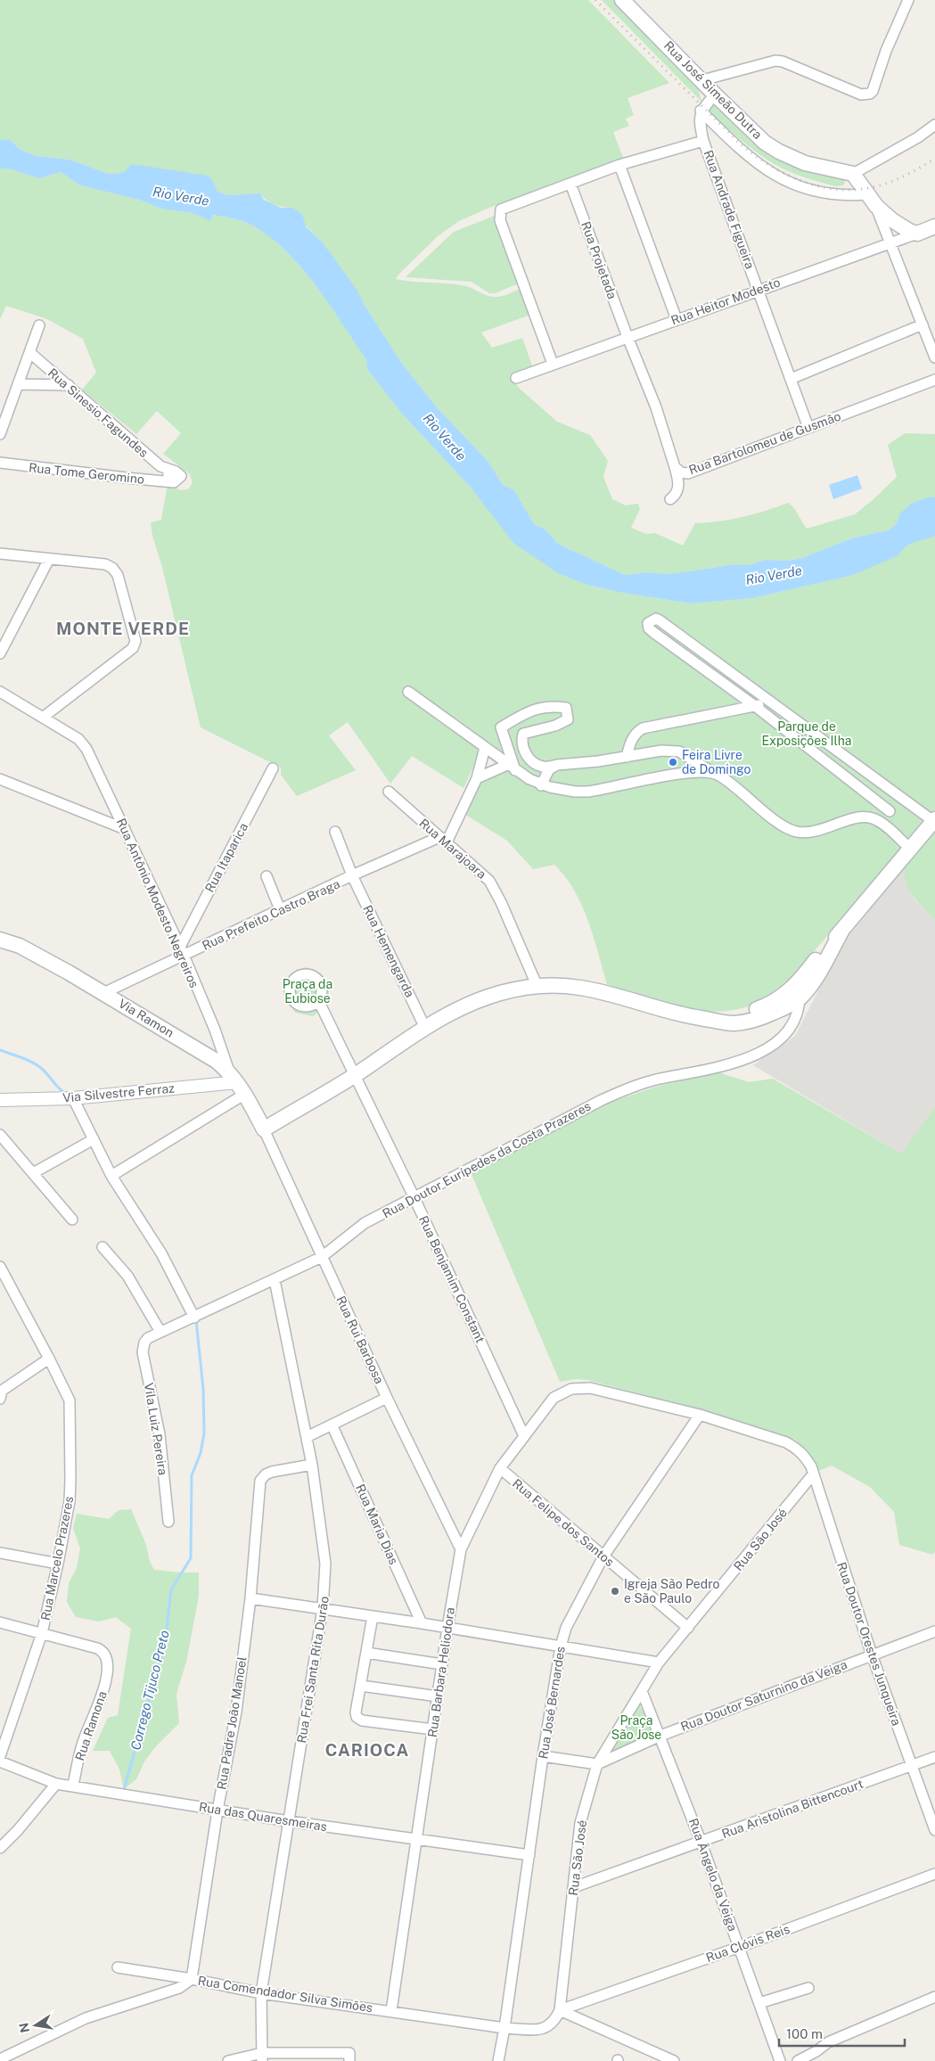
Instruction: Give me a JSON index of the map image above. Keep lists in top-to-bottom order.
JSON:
{
  "streets": {
    "main road": ["Rua José Simeão Dutra", "Rua Heitor Modesto", "Via Ramon"],
    "street": [
      "Rua Andrade Figueira",
      "Rua Projetada",
      "Rua Sinesio Fagundes",
      "Rua Bartolomeu de Gusmão",
      "Rua Tome Geromino",
      "Rua Marajoara",
      "Rua Itaparica",
      "Rua Antônio Modesto Negreiros",
      "Rua Prefeito Castro Braga",
      "Rua Hemengarda",
      "Via Silvestre Ferraz",
      "Rua Doutor Eurípedes da Costa Prazeres",
      "Rua Benjamim Constant",
      "Rua Rui Barbosa",
      "Vila Luiz Pereira",
      "Rua Felipe dos Santos",
      "Rua Maria Dias",
      "Rua São José",
      "Rua Marcelo Prazeres",
      "Rua Doutor Orestes Junqueira",
      "Rua Frei Santa Rita Durão",
      "Rua Barbara Heliodora",
      "Rua Doutor Saturnino da Veiga",
      "Rua José Bernardes",
      "Rua Padre João Manoel",
      "Rua Ramona",
      "Rua Aristolina Bittencourt",
      "Rua das Quaresmeiras",
      "Rua Ângelo da Veiga",
      "Rua Clóvis Reis",
      "Rua Comendador Silva Simões"
    ]
  },
  "crossings": [
    ["Rua Andrade Figueira", "Rua Heitor Modesto"],
    ["Rua Andrade Figueira", "Rua Bartolomeu de Gusmão"],
    ["Rua Projetada", "Rua Heitor Modesto"],
    ["Rua Projetada", "Rua Bartolomeu de Gusmão"],
    ["Rua Heitor Modesto", "Rua Bartolomeu de Gusmão"],
    ["Rua Sinesio Fagundes", "Rua Tome Geromino"],
    ["Rua Marajoara", "Rua Prefeito Castro Braga"],
    ["Rua Itaparica", "Rua Antônio Modesto Negreiros"],
    ["Rua Itaparica", "Rua Prefeito Castro Braga"],
    ["Rua Antônio Modesto Negreiros", "Rua Prefeito Castro Braga"],
    ["Rua Antônio Modesto Negreiros", "Via Ramon"],
    ["Rua Antônio Modesto Negreiros", "Via Silvestre Ferraz"],
    ["Rua Prefeito Castro Braga", "Rua Hemengarda"],
    ["Rua Prefeito Castro Braga", "Via Ramon"],
    ["Via Ramon", "Via Silvestre Ferraz"],
    ["Via Ramon", "Rua Rui Barbosa"],
    ["Rua Doutor Eurípedes da Costa Prazeres", "Rua Benjamim Constant"],
    ["Rua Doutor Eurípedes da Costa Prazeres", "Rua Rui Barbosa"],
    ["Rua Doutor Eurípedes da Costa Prazeres", "Vila Luiz Pereira"],
    ["Rua Doutor Eurípedes da Costa Prazeres", "Rua Frei Santa Rita Durão"],
    ["Rua Benjamim Constant", "Rua Barbara Heliodora"],
    ["Rua Rui Barbosa", "Rua Barbara Heliodora"],
    ["Rua Felipe dos Santos", "Rua São José"],
    ["Rua Felipe dos Santos", "Rua Barbara Heliodora"],
    ["Rua Felipe dos Santos", "Rua José Bernardes"],
    ["Rua São José", "Rua Doutor Orestes Junqueira"],
    ["Rua São José", "Rua Doutor Saturnino da Veiga"],
    ["Rua São José", "Rua Aristolina Bittencourt"],
    ["Rua São José", "Rua Ângelo da Veiga"],
    ["Rua São José", "Rua Clóvis Reis"],
    ["Rua Marcelo Prazeres", "Rua Ramona"],
    ["Rua Doutor Orestes Junqueira", "Rua Barbara Heliodora"],
    ["Rua Doutor Orestes Junqueira", "Rua Doutor Saturnino da Veiga"],
    ["Rua Doutor Orestes Junqueira", "Rua José Bernardes"],
    ["Rua Doutor Orestes Junqueira", "Rua Aristolina Bittencourt"],
    ["Rua Frei Santa Rita Durão", "Rua Padre João Manoel"],
    ["Rua Frei Santa Rita Durão", "Rua das Quaresmeiras"],
    ["Rua Frei Santa Rita Durão", "Rua Comendador Silva Simões"],
    ["Rua Barbara Heliodora", "Rua José Bernardes"],
    ["Rua Barbara Heliodora", "Rua das Quaresmeiras"],
    ["Rua Barbara Heliodora", "Rua Comendador Silva Simões"],
    ["Rua Doutor Saturnino da Veiga", "Rua Ângelo da Veiga"],
    ["Rua José Bernardes", "Rua das Quaresmeiras"],
    ["Rua José Bernardes", "Rua Comendador Silva Simões"],
    ["Rua Padre João Manoel", "Rua das Quaresmeiras"],
    ["Rua Padre João Manoel", "Rua Comendador Silva Simões"],
    ["Rua Ramona", "Rua das Quaresmeiras"],
    ["Rua Aristolina Bittencourt", "Rua Ângelo da Veiga"],
    ["Rua Ângelo da Veiga", "Rua Clóvis Reis"]
  ],
  "districts": ["MONTE VERDE", "CARIOCA"],
  "water": ["Rio Verde", "Corrego Tijuco Preto"],
  "parks": ["Parque de Exposições Ilha", "Praça da Eubiose", "Praça São Jose"],
  "places": ["Feira Livre de Domingo", "Igreja São Pedro e São Paulo"],
  "scale_bar": "100 m",
  "north": "left"
}
